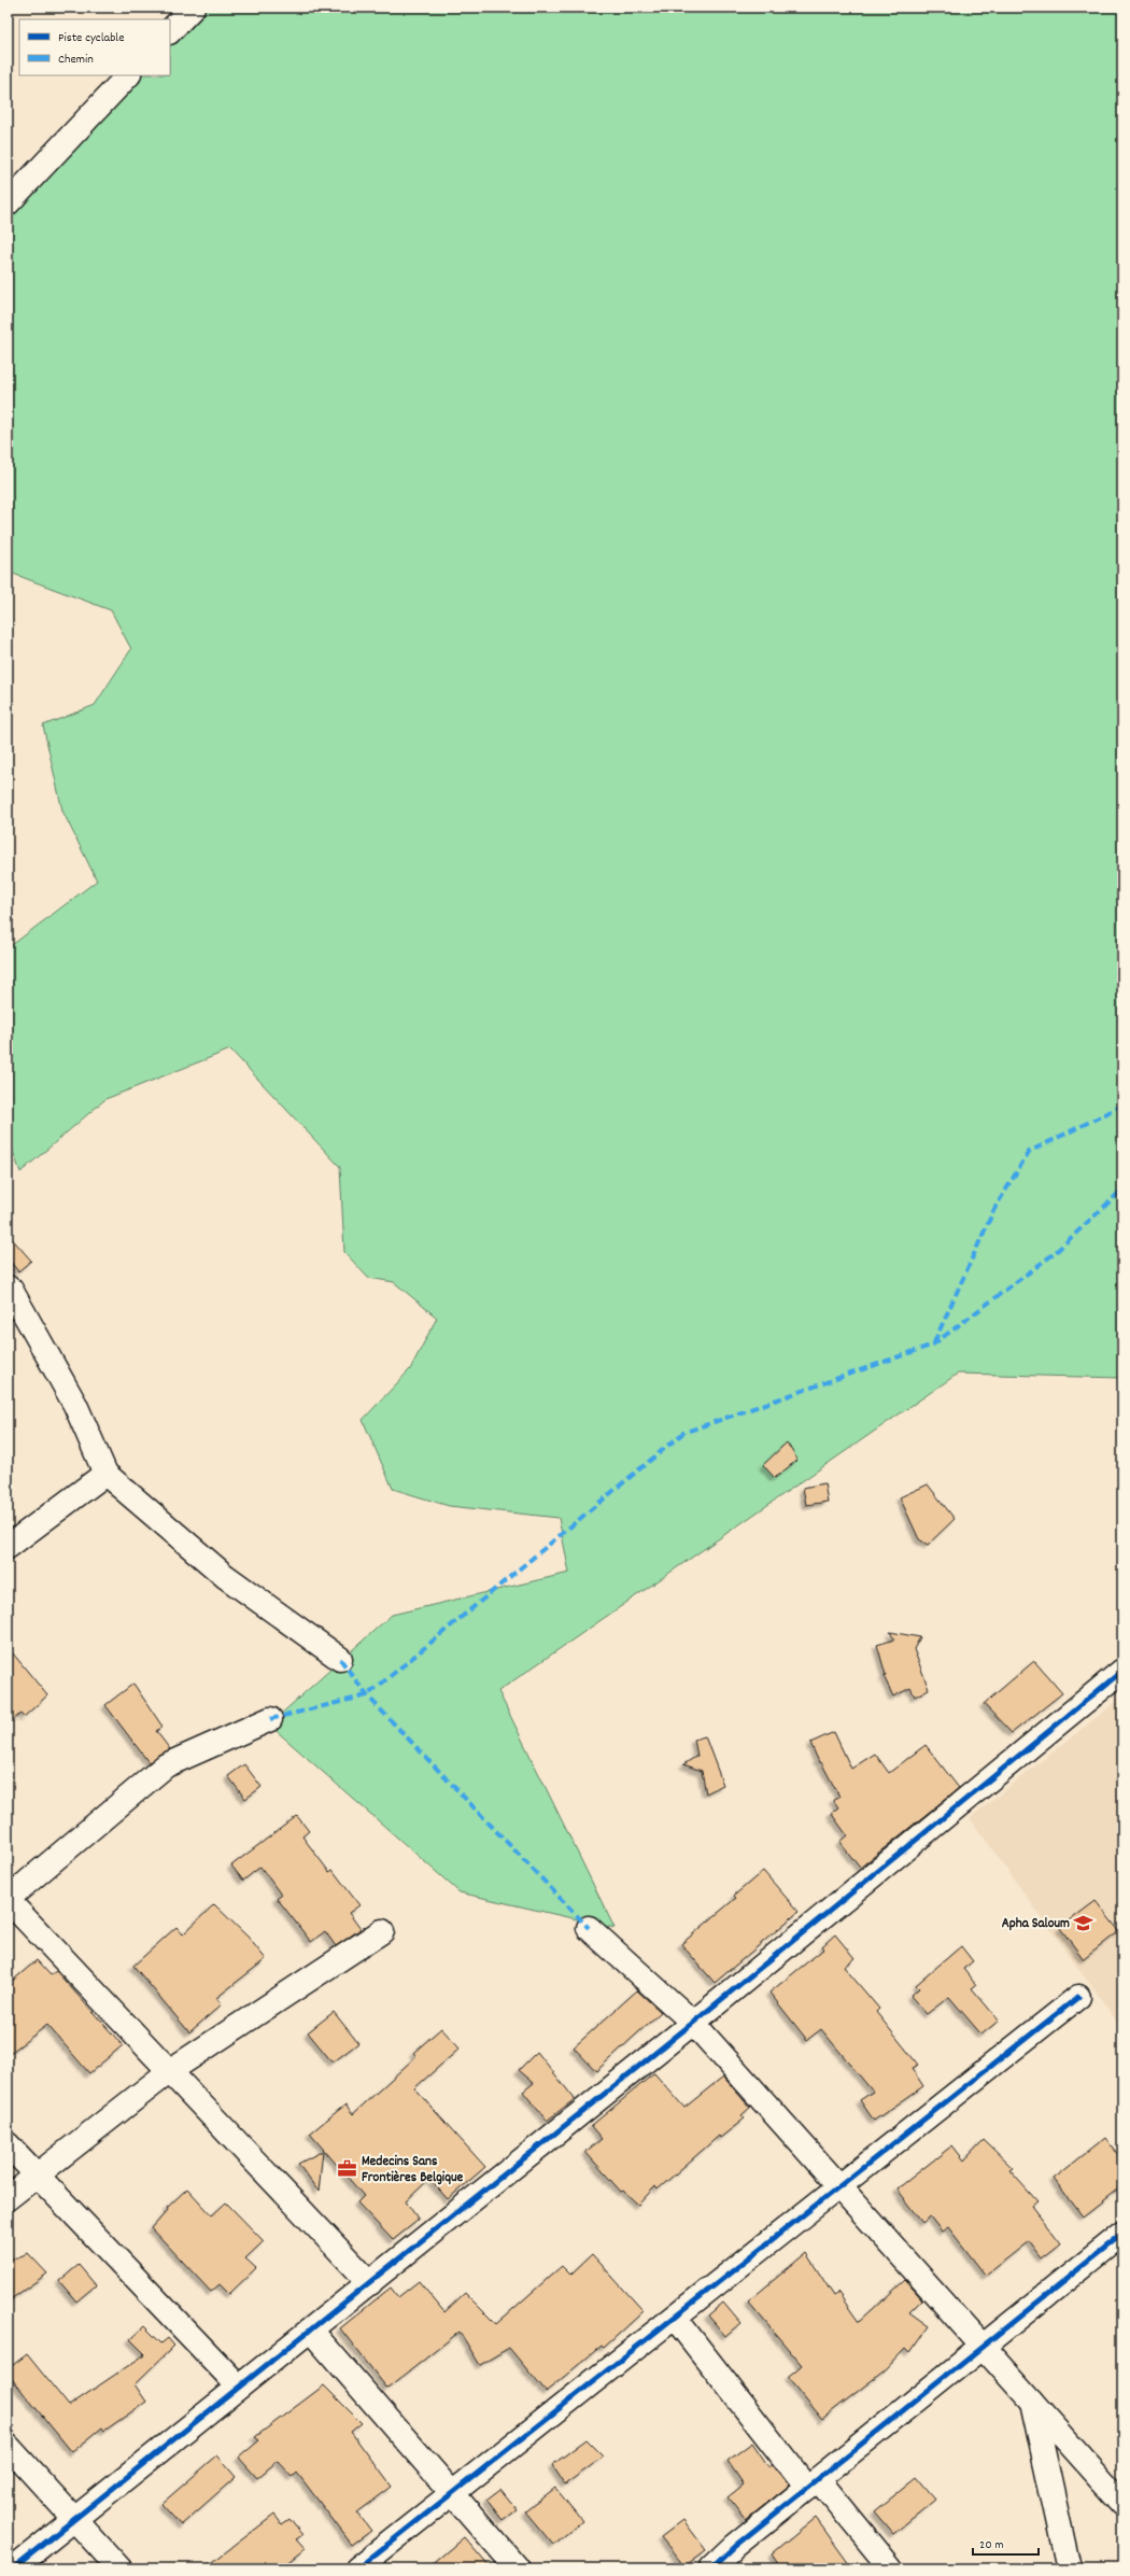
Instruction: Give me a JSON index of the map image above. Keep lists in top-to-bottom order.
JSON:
{
  "places": {
    "school or university": ["Apha Saloum"],
    "office": ["Medecins Sans Frontières Belgique"]
  },
  "legend": ["Piste cyclable", "Chemin"],
  "scale_bar": "20 m"
}
